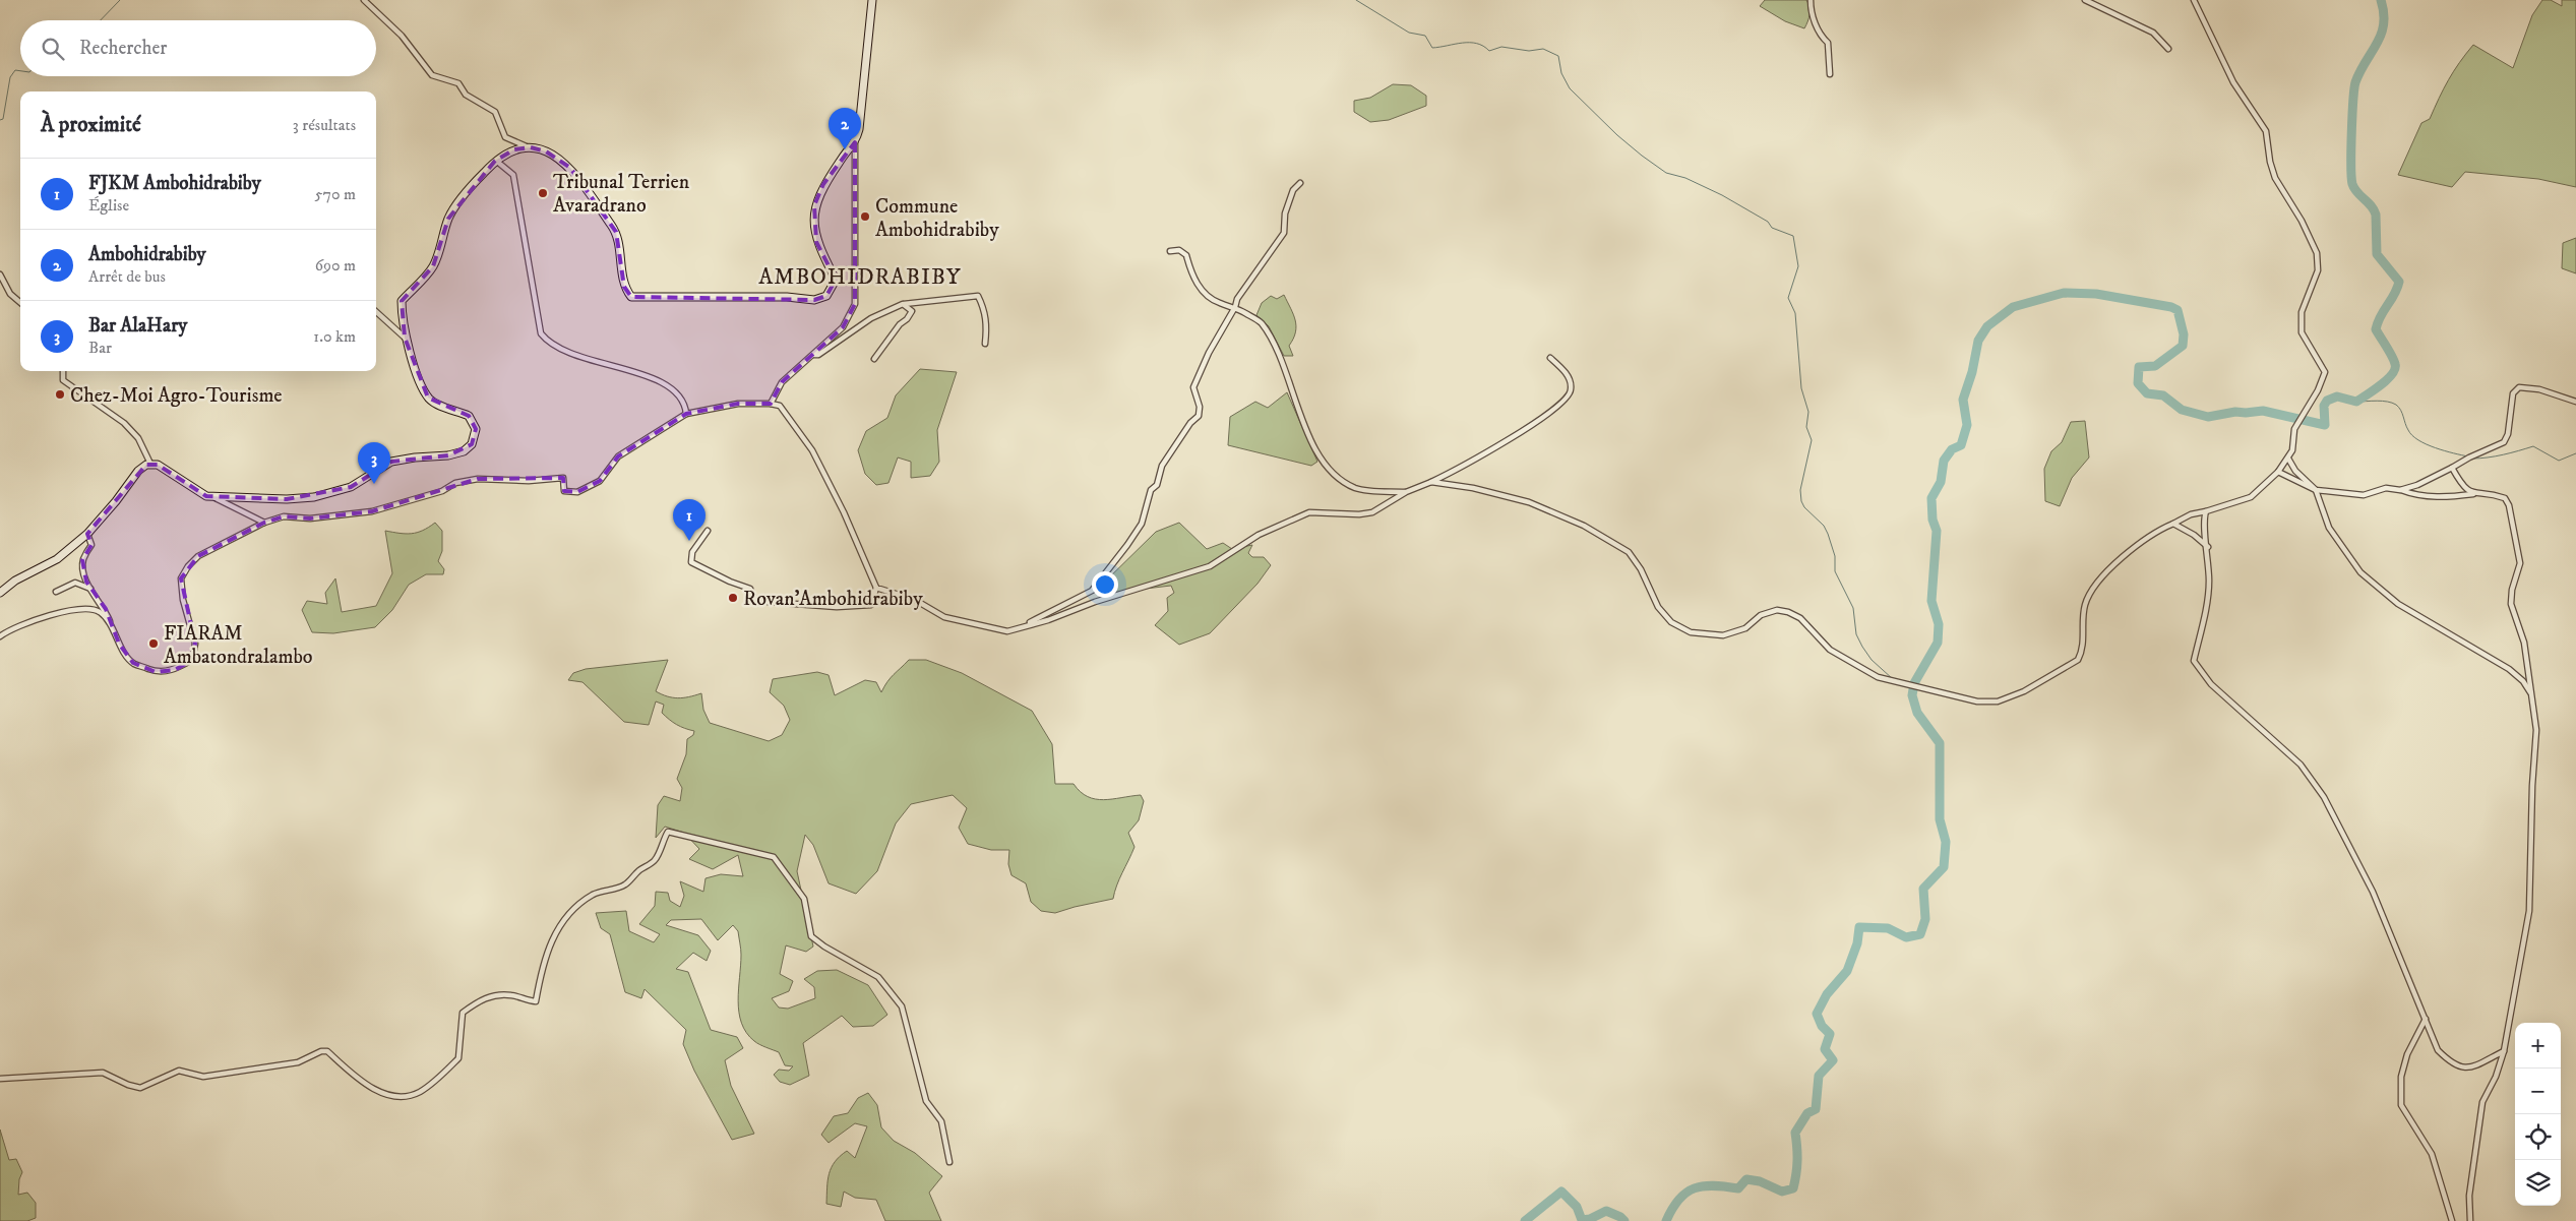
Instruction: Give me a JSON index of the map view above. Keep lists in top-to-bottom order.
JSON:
{
  "districts": ["AMBOHIDRABIBY"],
  "places": [
    "Tribunal Terrien Avaradrano",
    "Commune Ambohidrabiby",
    "Chez-Moi Agro-Tourisme",
    "Rovan'Ambohidrabiby",
    "FIARAM Ambatondralambo"
  ],
  "page": {
    "search": "Rechercher",
    "heading": ["À proximité", "3 résultats"],
    "pins": ["2", "3", "1"],
    "list": [
      {
        "mark": "1",
        "name": "FJKM Ambohidrabiby",
        "note": "Église",
        "value": "570 m"
      },
      {
        "mark": "2",
        "name": "Ambohidrabiby",
        "note": "Arrêt de bus",
        "value": "690 m"
      },
      {
        "mark": "3",
        "name": "Bar AlaHary",
        "note": "Bar",
        "value": "1.0 km"
      }
    ],
    "map_buttons": ["+", "−"]
  }
}
